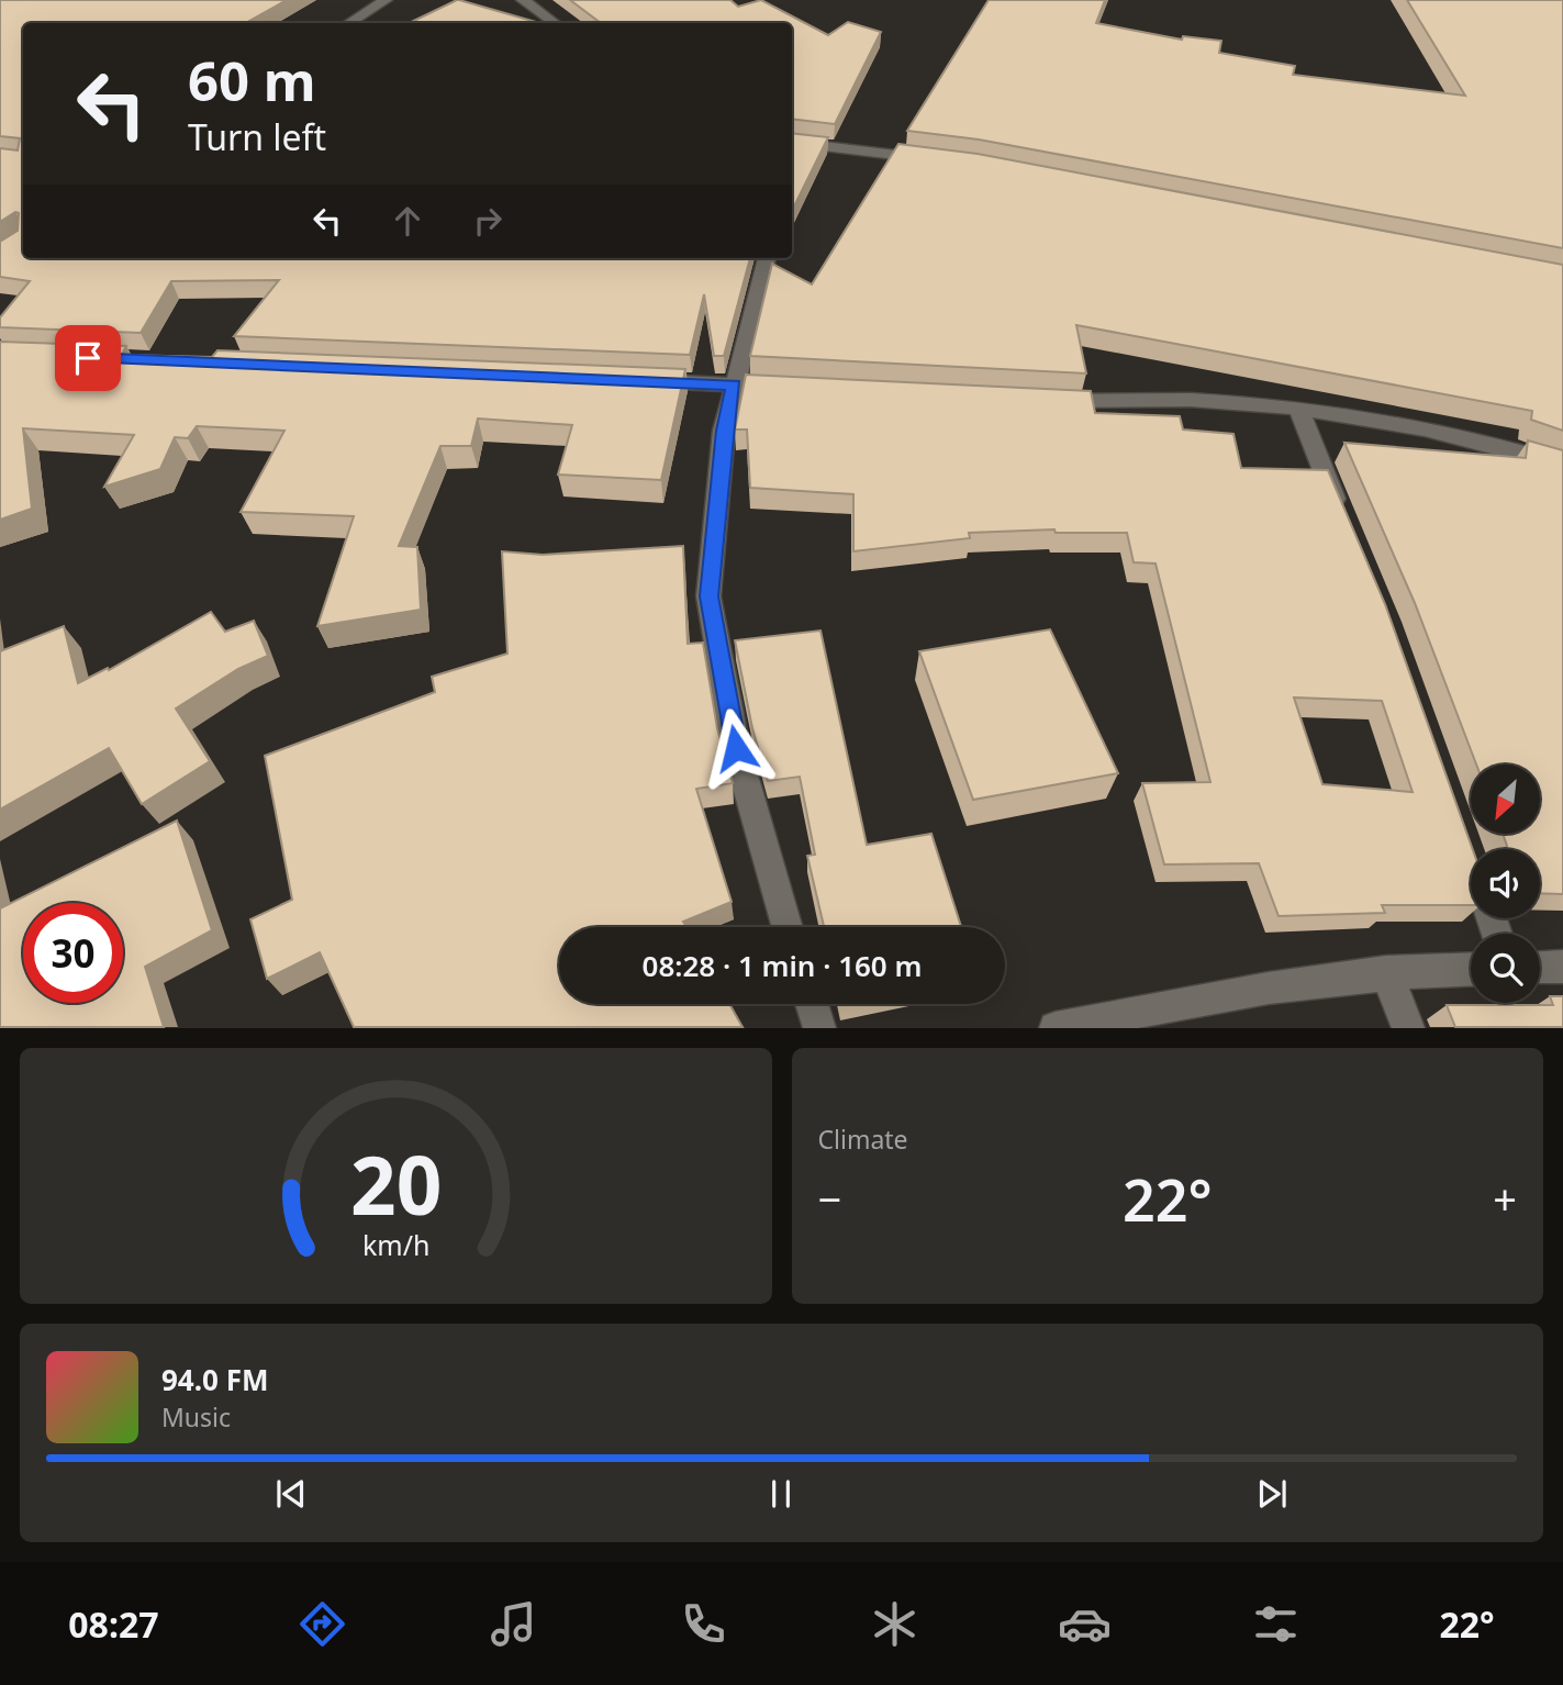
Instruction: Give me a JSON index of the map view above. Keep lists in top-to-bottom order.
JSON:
{
  "north": "bottom left",
  "page": {
    "turn": ["60 m", "Turn left"],
    "limit": "30",
    "trip": "08:28 · 1 min · 160 m",
    "tile": "Climate",
    "heat": ["−", "22°", "+"],
    "song": ["94.0 FM", "Music"],
    "tabs": ["08:27", "22°"],
    "gauge": ["20", "km/h"]
  }
}
